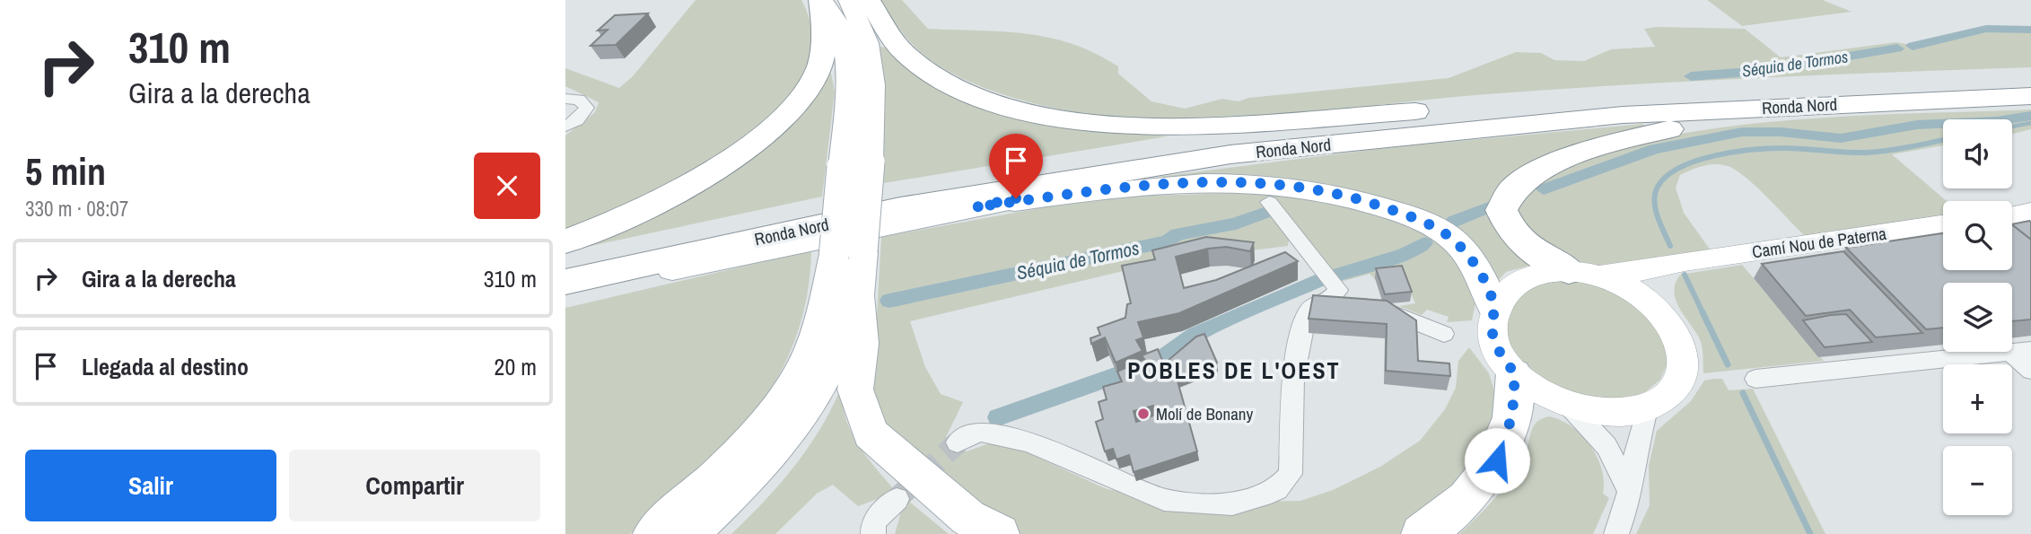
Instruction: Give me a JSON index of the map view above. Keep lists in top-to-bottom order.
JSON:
{
  "streets": {
    "highway": ["Ronda Nord"],
    "street": ["Camí Nou de Paterna"]
  },
  "districts": ["POBLES DE L'OEST"],
  "water": ["Séquia de Tormos"],
  "places": ["Molí de Bonany"],
  "page": {
    "turn": ["310 m", "Gira a la derecha"],
    "map_buttons": ["+", "−"],
    "heading": ["5 min", "330 m · 08:07"],
    "list": [
      {
        "name": "Gira a la derecha",
        "value": "310 m"
      },
      {
        "name": "Llegada al destino",
        "value": "20 m"
      }
    ],
    "buttons": ["Salir", "Compartir"]
  }
}
